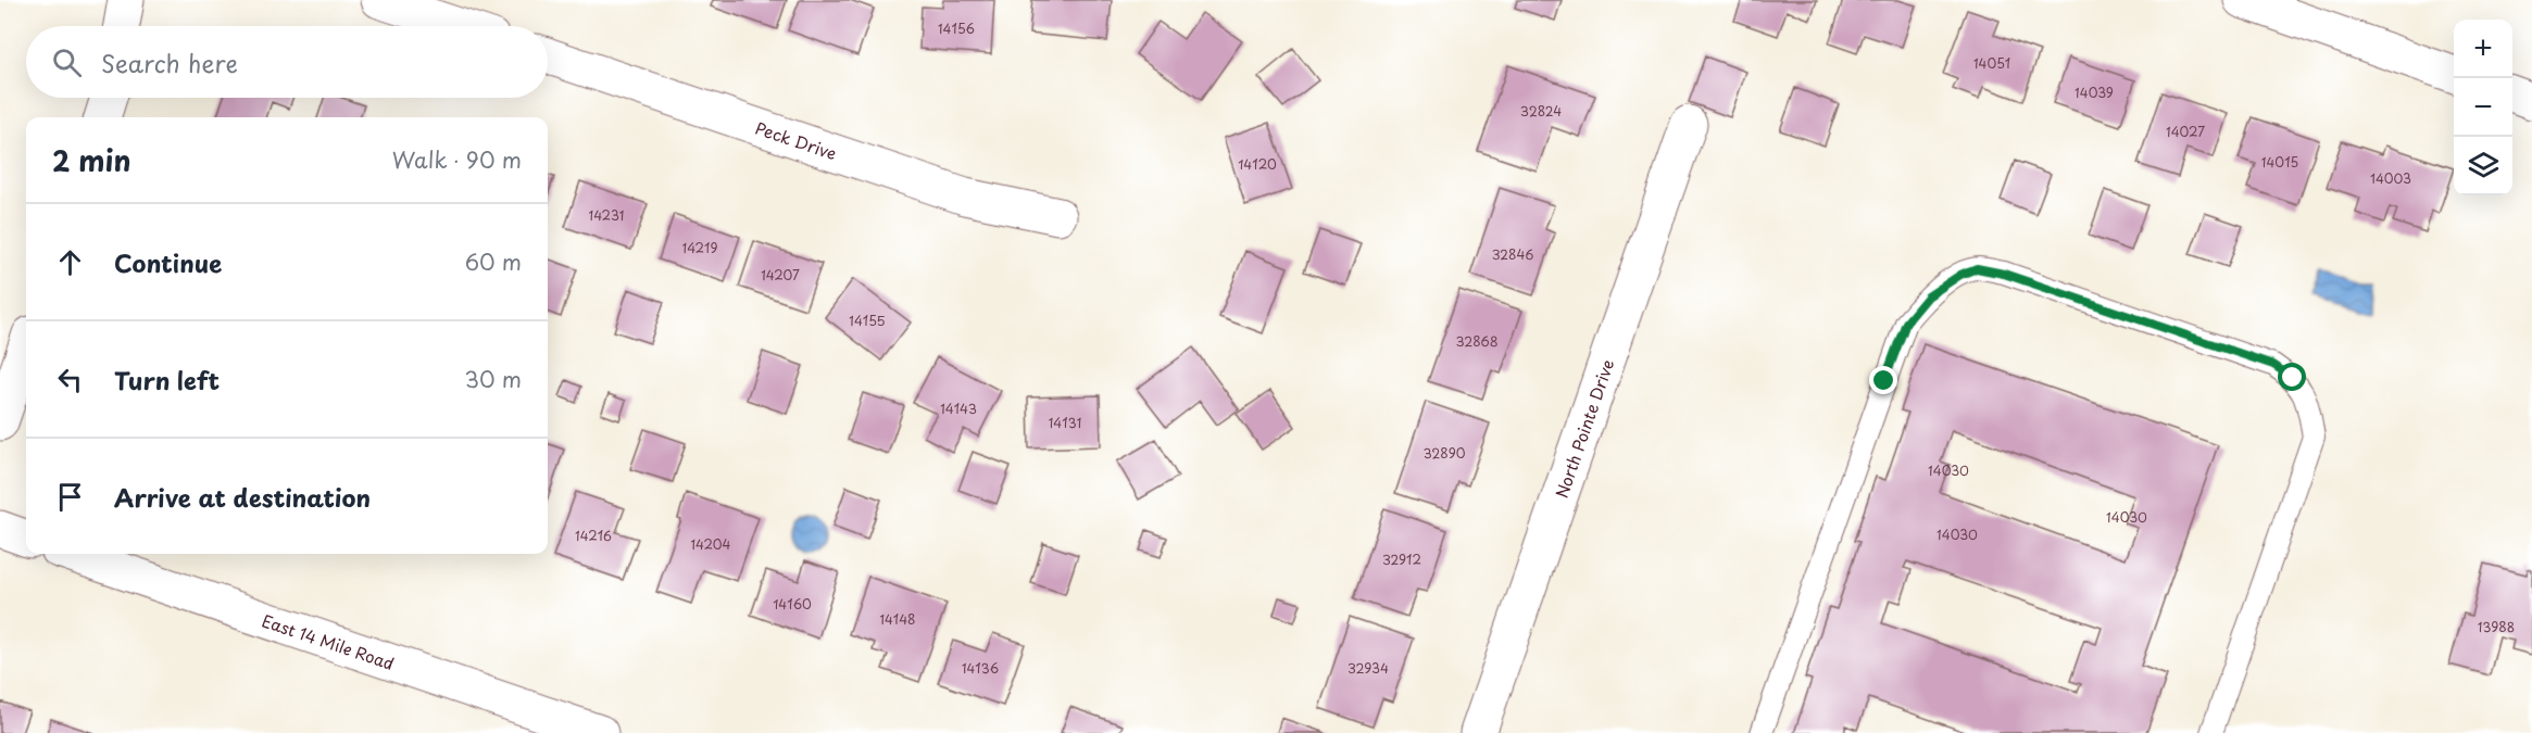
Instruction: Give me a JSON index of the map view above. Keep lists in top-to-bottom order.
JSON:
{
  "streets": {
    "street": ["Peck Drive", "North Pointe Drive", "East 14 Mile Road"]
  },
  "house_numbers": [
    "14156",
    "14051",
    "14039",
    "32824",
    "14027",
    "14015",
    "14120",
    "14003",
    "14231",
    "14219",
    "32846",
    "14207",
    "14155",
    "32868",
    "14143",
    "14131",
    "32890",
    "14030",
    "14030",
    "14030",
    "14216",
    "14204",
    "32912",
    "14160",
    "14148",
    "13988",
    "14136",
    "32934"
  ],
  "page": {
    "map_buttons": ["+", "−"],
    "search": "Search here",
    "heading": ["2 min", "Walk · 90 m"],
    "list": [
      ["Continue", "60 m"],
      ["Turn left", "30 m"],
      "Arrive at destination"
    ]
  }
}
